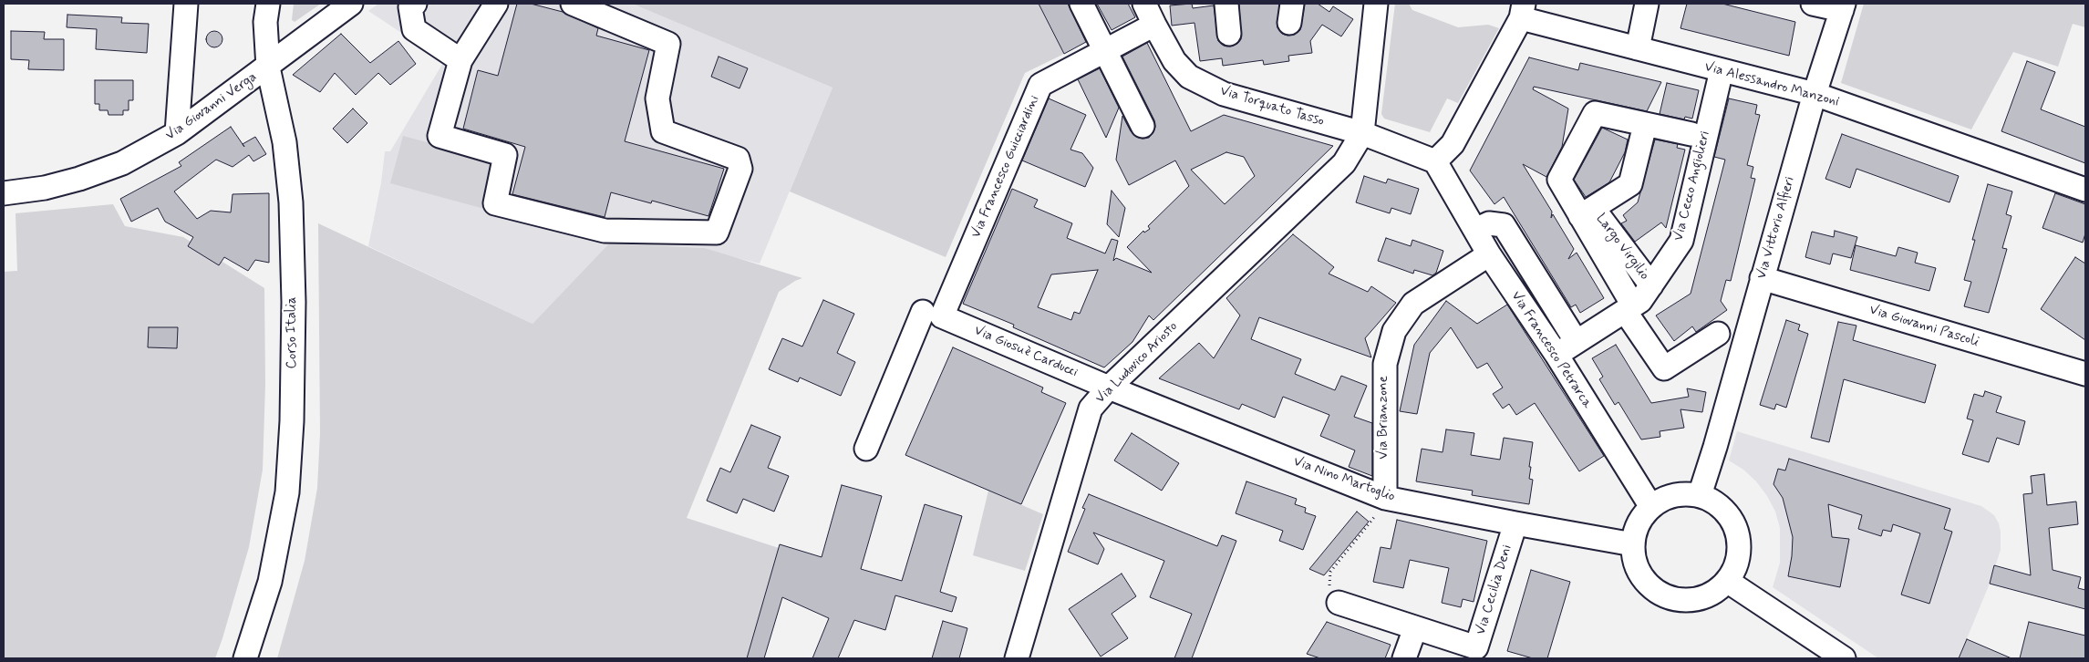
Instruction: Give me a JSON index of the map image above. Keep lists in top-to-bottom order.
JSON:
{
  "streets": {
    "street": [
      "Via Alessandro Manzoni",
      "Via Giovanni Verga",
      "Via Torquato Tasso",
      "Via Francesco Guicciardini",
      "Via Cecco Angiolieri",
      "Via Vittorio Alfieri",
      "Largo Virgilio",
      "Via Giovanni Pascoli",
      "Corso Italia",
      "Via Francesco Petrarca",
      "Via Giosuè Carducci",
      "Via Ludovico Ariosto",
      "Via Brianzone",
      "Via Nino Martoglio",
      "Via Cecilia Deni"
    ]
  },
  "crossings": [
    ["Via Alessandro Manzoni", "Via Cecco Angiolieri"],
    ["Via Alessandro Manzoni", "Via Vittorio Alfieri"],
    ["Via Giovanni Verga", "Corso Italia"],
    ["Via Torquato Tasso", "Via Francesco Guicciardini"],
    ["Via Torquato Tasso", "Via Francesco Petrarca"],
    ["Via Torquato Tasso", "Via Ludovico Ariosto"],
    ["Via Francesco Guicciardini", "Via Giosuè Carducci"],
    ["Via Cecco Angiolieri", "Largo Virgilio"],
    ["Via Cecco Angiolieri", "Via Francesco Petrarca"],
    ["Via Vittorio Alfieri", "Via Giovanni Pascoli"],
    ["Via Vittorio Alfieri", "Via Francesco Petrarca"],
    ["Via Vittorio Alfieri", "Via Nino Martoglio"],
    ["Via Francesco Petrarca", "Via Brianzone"],
    ["Via Francesco Petrarca", "Via Nino Martoglio"],
    ["Via Giosuè Carducci", "Via Ludovico Ariosto"],
    ["Via Giosuè Carducci", "Via Nino Martoglio"],
    ["Via Ludovico Ariosto", "Via Nino Martoglio"],
    ["Via Brianzone", "Via Nino Martoglio"],
    ["Via Nino Martoglio", "Via Cecilia Deni"]
  ]
}
